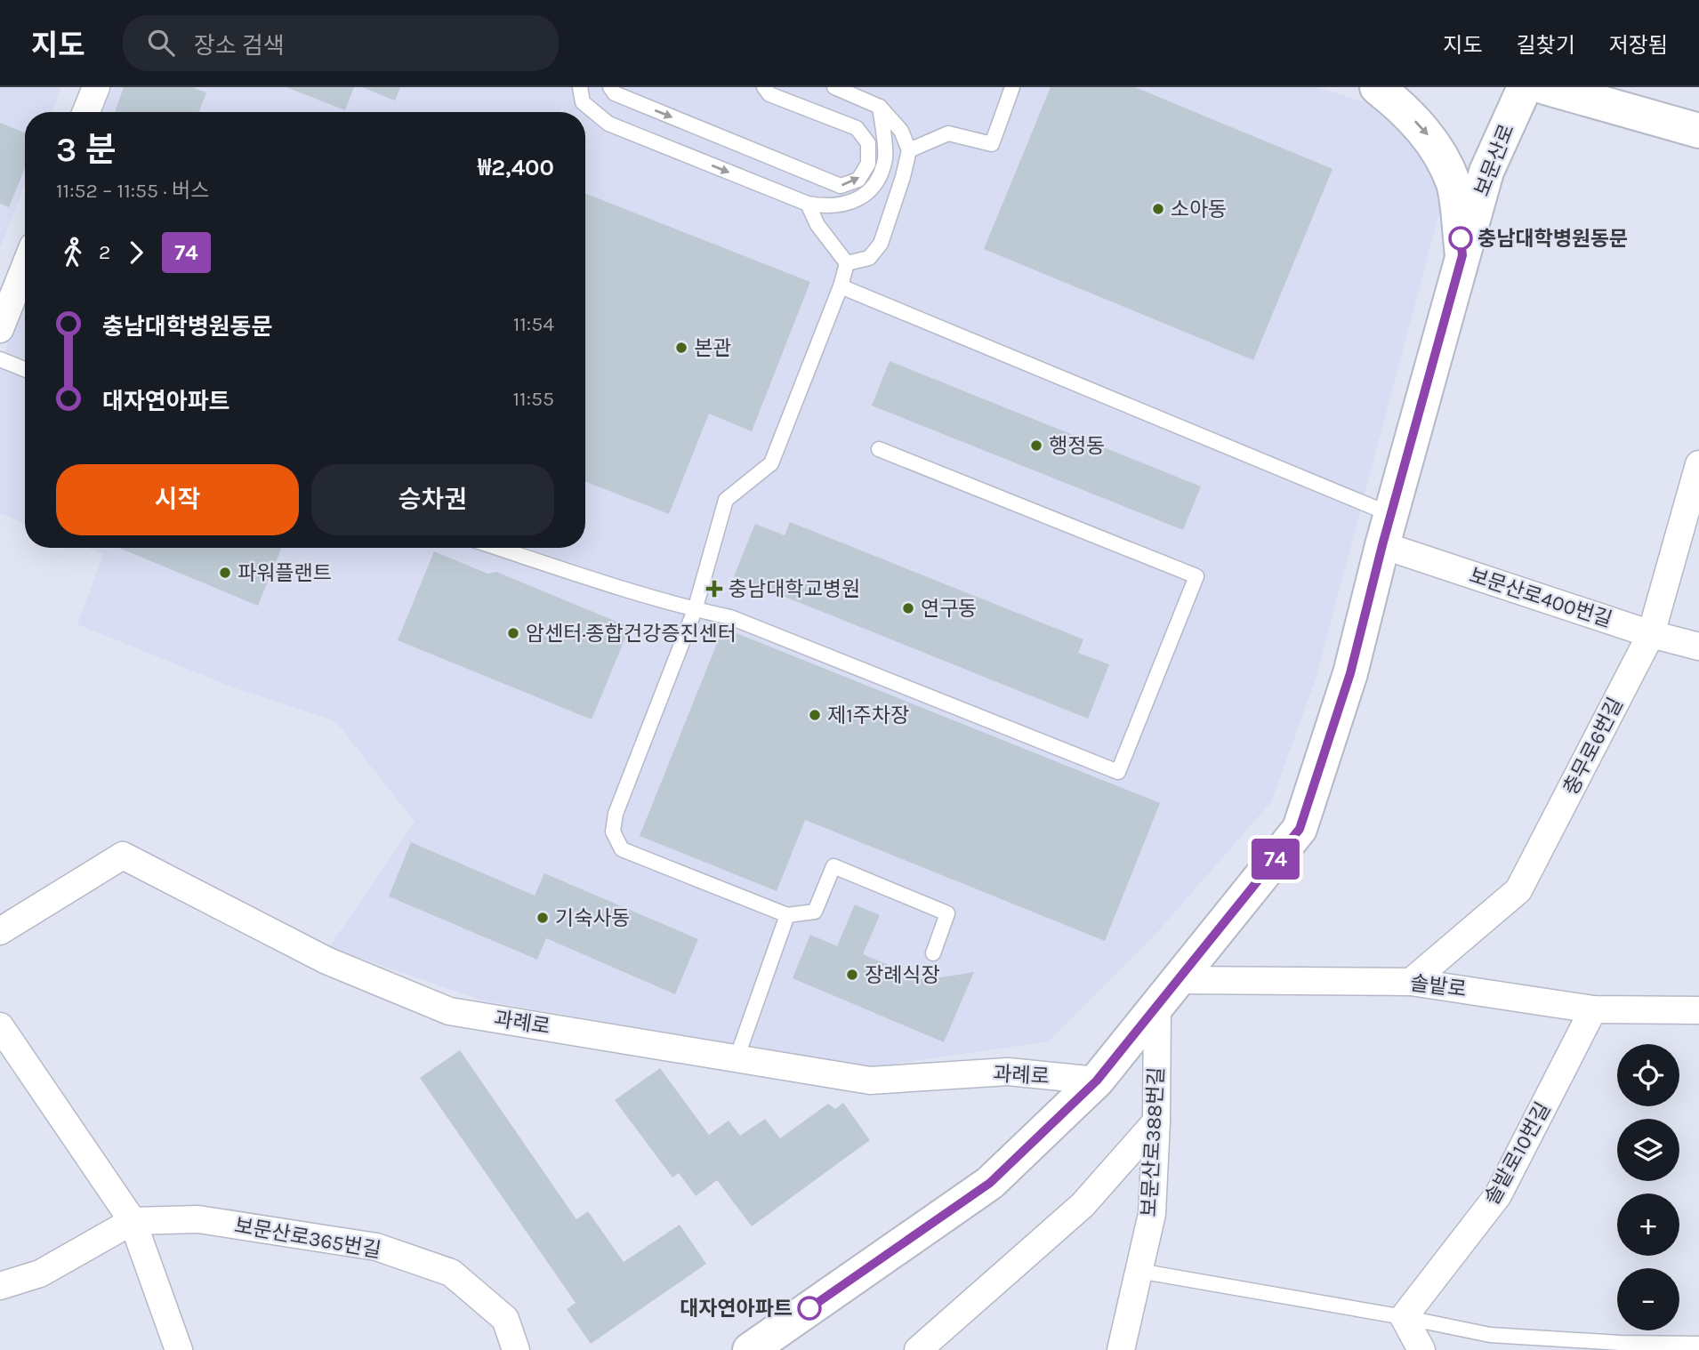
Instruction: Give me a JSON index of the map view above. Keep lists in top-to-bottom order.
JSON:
{
  "streets": {
    "main road": ["보문산로"],
    "street": [
      "보문산로400번길",
      "충무로6번길",
      "솔밭로",
      "과례로",
      "보문산로388번길",
      "솔밭로10번길",
      "보문산로365번길"
    ]
  },
  "crossings": [
    ["보문산로", "보문산로400번길"],
    ["보문산로", "솔밭로"],
    ["보문산로", "과례로"],
    ["보문산로", "보문산로388번길"],
    ["보문산로400번길", "충무로6번길"],
    ["충무로6번길", "솔밭로"],
    ["솔밭로", "보문산로388번길"],
    ["솔밭로", "솔밭로10번길"]
  ],
  "places": {
    "other": [
      "소아동",
      "충남대학병원동문",
      "본관",
      "행정동",
      "파워플랜트",
      "연구동",
      "암센터·종합건강증진센터",
      "제1주차장",
      "기숙사동",
      "장례식장",
      "대자연아파트"
    ],
    "health": ["충남대학교병원"]
  },
  "lines": ["bus line 74"],
  "page": {
    "header": "지도",
    "search": "장소 검색",
    "nav": ["지도", "길찾기", "저장됨"],
    "on_map": "74",
    "heading": ["3 분", "11:52 – 11:55 · 버스", "₩2,400"],
    "legs": ["2", "74"],
    "list": [
      {
        "name": "충남대학병원동문",
        "value": "11:54"
      },
      {
        "name": "대자연아파트",
        "value": "11:55"
      }
    ],
    "buttons": ["시작", "승차권"],
    "map_buttons": ["+", "−"]
  }
}
